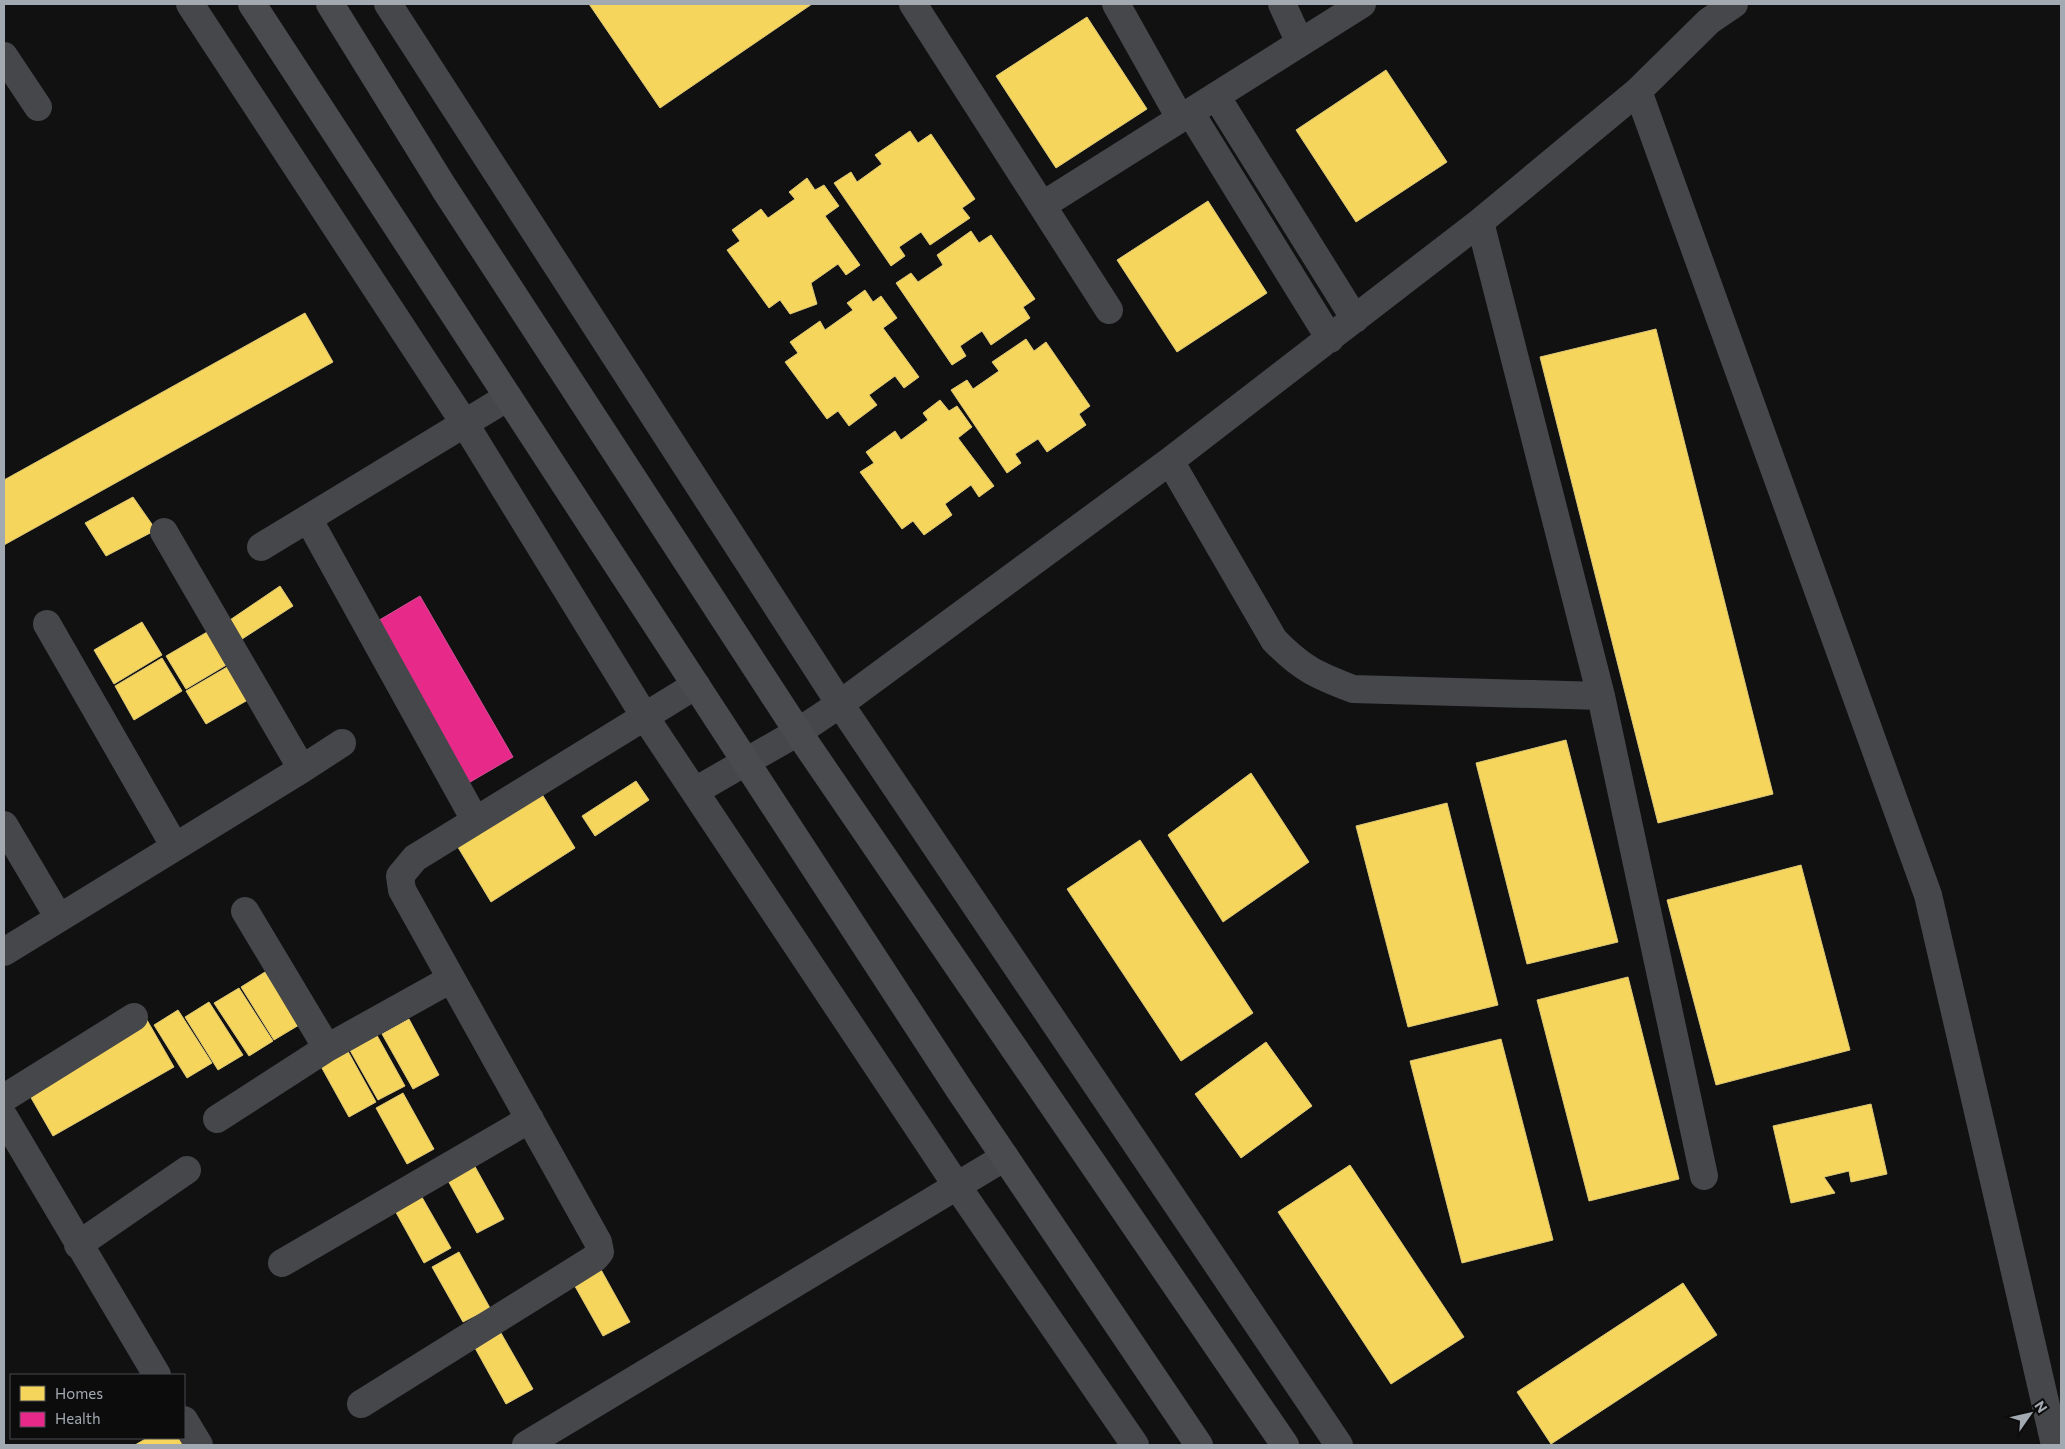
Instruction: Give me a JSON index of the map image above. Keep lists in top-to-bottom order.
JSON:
{
  "legend": ["Homes", "Health"],
  "north": "top right"
}
